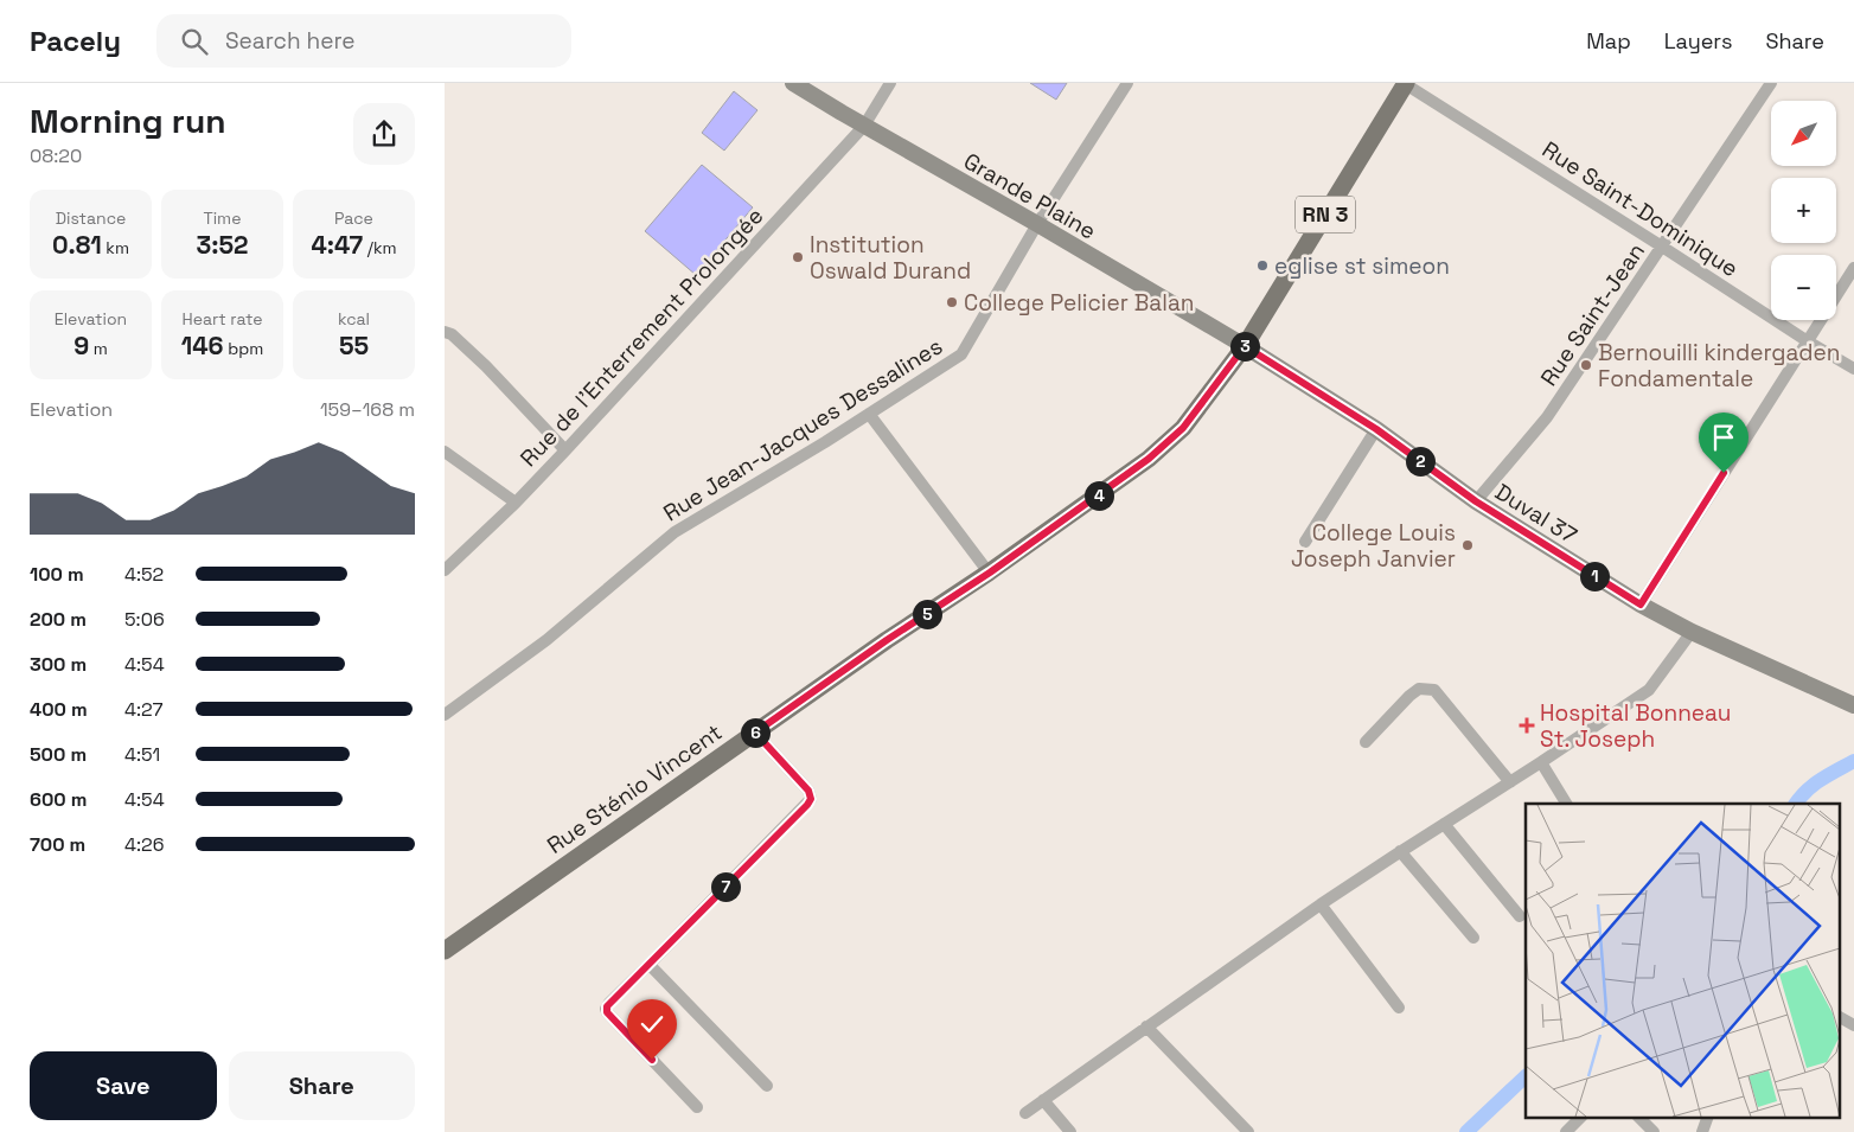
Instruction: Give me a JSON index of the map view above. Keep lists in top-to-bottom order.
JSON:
{
  "streets": {
    "main road": ["RN 3", "Rue Sténio Vincent"],
    "street": [
      "Grande Plaine",
      "Rue Saint-Dominique",
      "Rue Saint-Jean",
      "Rue de l'Enterrement Prolongée",
      "Rue Jean-Jacques Dessalines",
      "Duval 37"
    ]
  },
  "crossings": [
    ["Grande Plaine", "Rue de l'Enterrement Prolongée"],
    ["Grande Plaine", "Rue Jean-Jacques Dessalines"],
    ["Grande Plaine", "Duval 37"],
    ["Grande Plaine", "Rue Sténio Vincent"],
    ["Rue Saint-Dominique", "Rue Saint-Jean"],
    ["Rue Saint-Dominique", "Rue Sténio Vincent"],
    ["Rue Saint-Jean", "Duval 37"],
    ["Duval 37", "Rue Sténio Vincent"]
  ],
  "places": {
    "other": [
      "Institution Oswald Durand",
      "eglise st simeon",
      "College Pelicier Balan",
      "Bernouilli kindergaden Fondamentale",
      "College Louis Joseph Janvier"
    ],
    "health": ["Hospital Bonneau St. Joseph"]
  },
  "north": "bottom left",
  "page": {
    "header": "Pacely",
    "search": "Search here",
    "nav": ["Map", "Layers", "Share"],
    "heading": ["Morning run", "08:20"],
    "map_buttons": ["+", "−"],
    "stats": [
      ["Distance", "0.81 km"],
      ["Time", "3:52"],
      ["Pace", "4:47 /km"],
      ["Elevation", "9 m"],
      ["Heart rate", "146 bpm"],
      ["kcal", "55"]
    ],
    "pins": [
      "3",
      "2",
      "4",
      "1",
      "5",
      "6",
      "7"
    ],
    "chart": ["Elevation", "159–168 m"],
    "list": [
      {
        "name": "100 m",
        "note": "4:52"
      },
      {
        "name": "200 m",
        "note": "5:06"
      },
      {
        "name": "300 m",
        "note": "4:54"
      },
      {
        "name": "400 m",
        "note": "4:27"
      },
      {
        "name": "500 m",
        "note": "4:51"
      },
      {
        "name": "600 m",
        "note": "4:54"
      },
      {
        "name": "700 m",
        "note": "4:26"
      }
    ],
    "buttons": ["Save", "Share"]
  }
}
